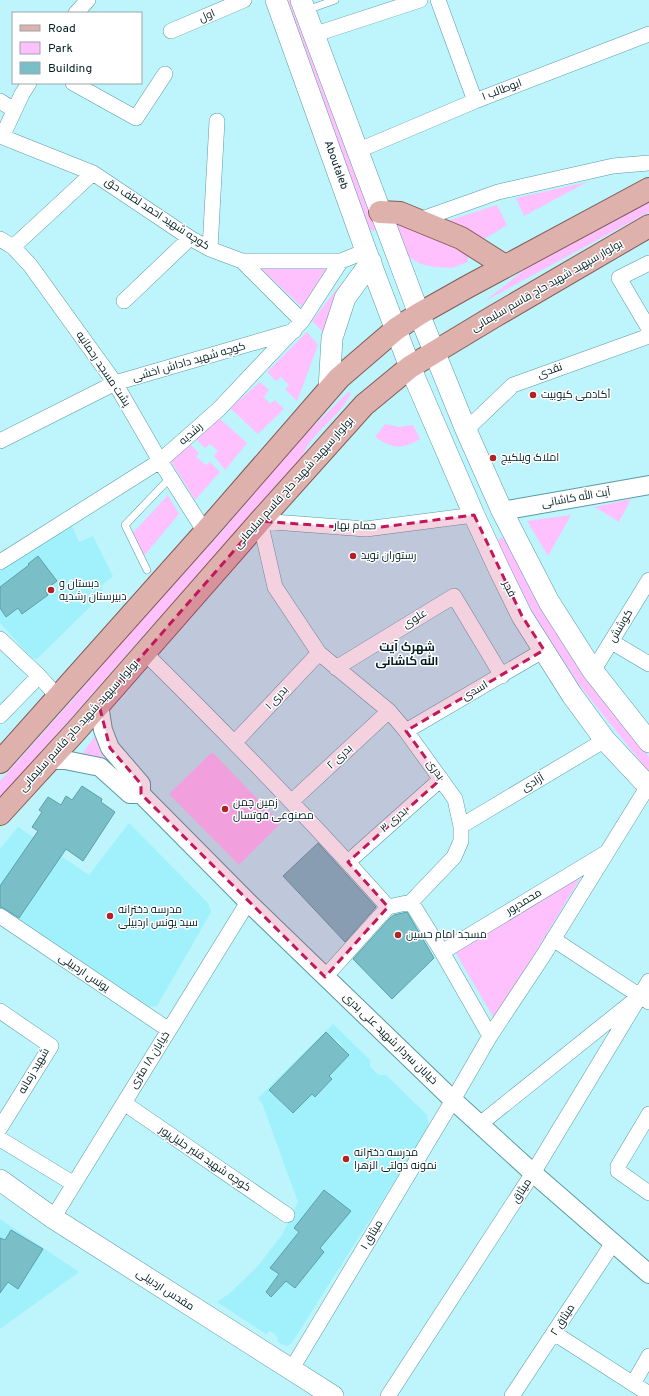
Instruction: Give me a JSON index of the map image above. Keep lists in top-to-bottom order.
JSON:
{
  "streets": {
    "main road": [
      "Aboutaleb",
      "بولوار سپهبد شهید حاج قاسم سلیمانی",
      "فجر",
      "مقدس اردبیلی"
    ],
    "street": [
      "اول",
      "ابوطالب ۱",
      "کوچه شهید احمد لطف حق",
      "کوچه شهید داداش اخشی",
      "پشت مسجد رحمانیه",
      "نقدی",
      "رشدیه",
      "آیت الله کاشانی",
      "حمام بهار",
      "علوی",
      "کوشش",
      "اسدی",
      "بدری ۱",
      "بدری ۲",
      "بدری",
      "آزادی",
      "بدری ۳",
      "محمدپور",
      "یونس اردبیلی",
      "خیابان سردار شهید علی بدری",
      "خیابان ۱۸ متری",
      "شهید زمانه",
      "کوچه شهید قنبر جلیل‌پور",
      "میثاق",
      "میثاق ۱",
      "میثاق ۲"
    ]
  },
  "crossings": [
    ["Aboutaleb", "کوچه شهید احمد لطف حق"],
    ["Aboutaleb", "بولوار سپهبد شهید حاج قاسم سلیمانی"],
    ["Aboutaleb", "فجر"],
    ["کوچه شهید احمد لطف حق", "رشدیه"],
    ["بولوار سپهبد شهید حاج قاسم سلیمانی", "حمام بهار"],
    ["بولوار سپهبد شهید حاج قاسم سلیمانی", "فجر"],
    ["بولوار سپهبد شهید حاج قاسم سلیمانی", "بدری"],
    ["بولوار سپهبد شهید حاج قاسم سلیمانی", "خیابان سردار شهید علی بدری"],
    ["کوچه شهید داداش اخشی", "پشت مسجد رحمانیه"],
    ["کوچه شهید داداش اخشی", "رشدیه"],
    ["پشت مسجد رحمانیه", "رشدیه"],
    ["حمام بهار", "فجر"],
    ["حمام بهار", "بدری"],
    ["فجر", "اسدی"],
    ["فجر", "آزادی"],
    ["علوی", "اسدی"],
    ["علوی", "بدری"],
    ["اسدی", "بدری"],
    ["بدری ۱", "بدری"],
    ["بدری ۲", "بدری"],
    ["بدری", "آزادی"],
    ["بدری", "بدری ۳"],
    ["یونس اردبیلی", "خیابان ۱۸ متری"],
    ["خیابان سردار شهید علی بدری", "خیابان ۱۸ متری"],
    ["خیابان سردار شهید علی بدری", "میثاق"],
    ["خیابان سردار شهید علی بدری", "میثاق ۱"],
    ["خیابان سردار شهید علی بدری", "میثاق ۲"],
    ["خیابان ۱۸ متری", "کوچه شهید قنبر جلیل‌پور"],
    ["خیابان ۱۸ متری", "مقدس اردبیلی"],
    ["میثاق ۱", "مقدس اردبیلی"]
  ],
  "districts": ["شهرک آیت الله کاشانی"],
  "places": [
    "آکادمی کیوبیت",
    "املاک ویلکیج",
    "رستوران نوید",
    "دبستان و دبیرستان رشدیه",
    "زمین چمن مصنوعی فوتسال",
    "مدرسه دخترانه سید یونس اردبیلی",
    "مسجد امام حسین",
    "مدرسه دخترانه نمونه دولتی الزهرا"
  ],
  "legend": ["Road", "Park", "Building"]
}
